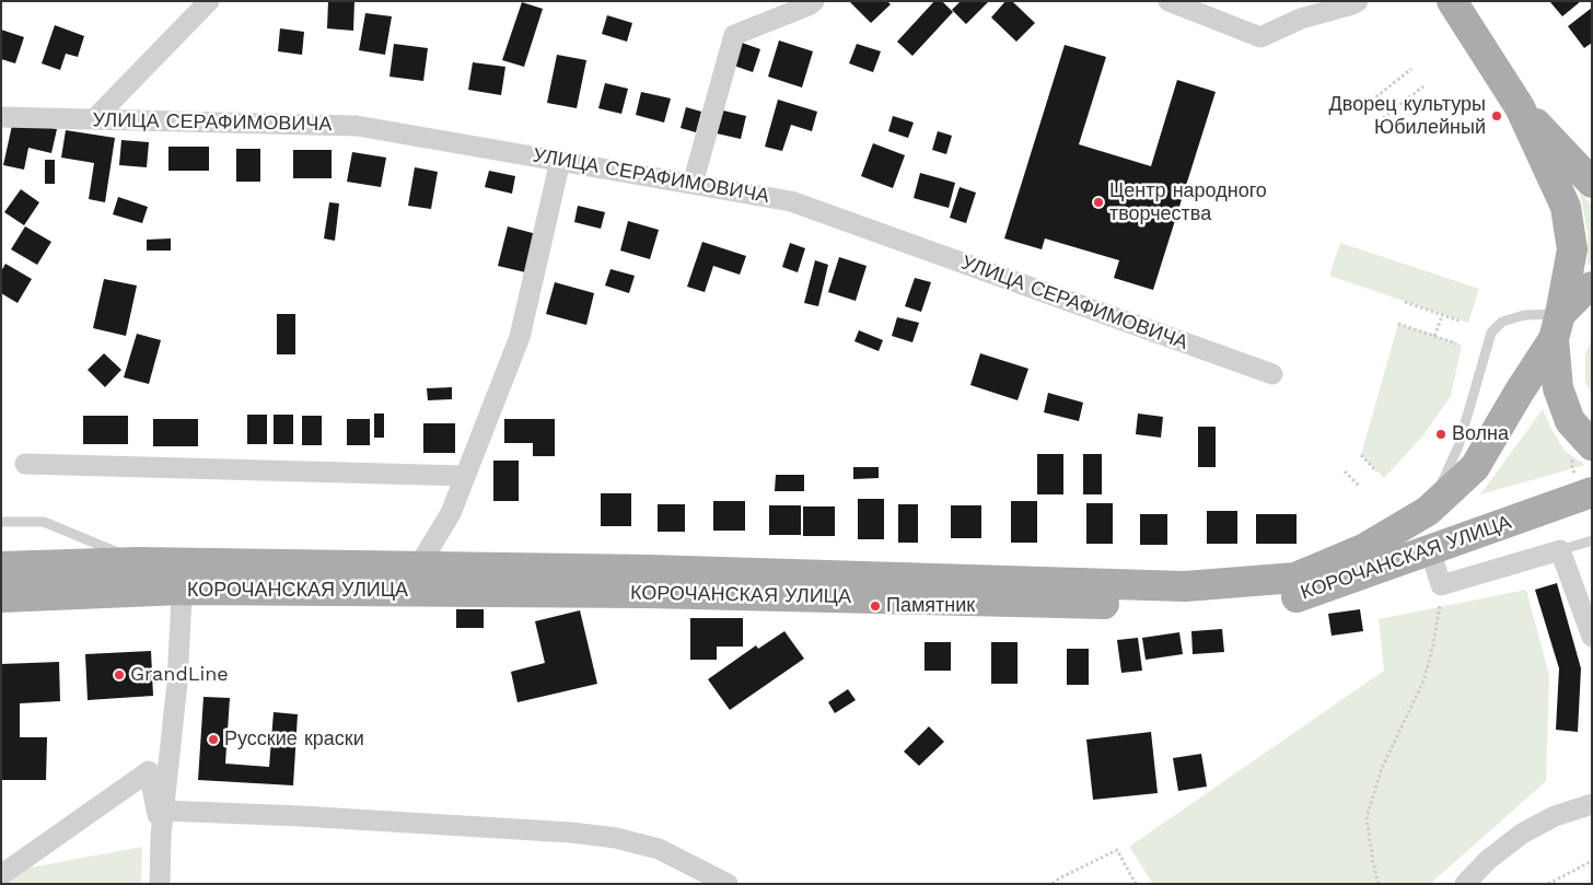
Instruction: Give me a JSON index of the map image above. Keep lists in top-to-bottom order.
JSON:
{
  "streets": {
    "main road": ["КОРОЧАНСКАЯ УЛИЦА"],
    "street": ["УЛИЦА СЕРАФИМОВИЧА"]
  },
  "places": [
    "Дворец культуры Юбилейный",
    "Центр народного творчества",
    "Волна",
    "Памятник",
    "GrandLine",
    "Русские краски"
  ]
}
